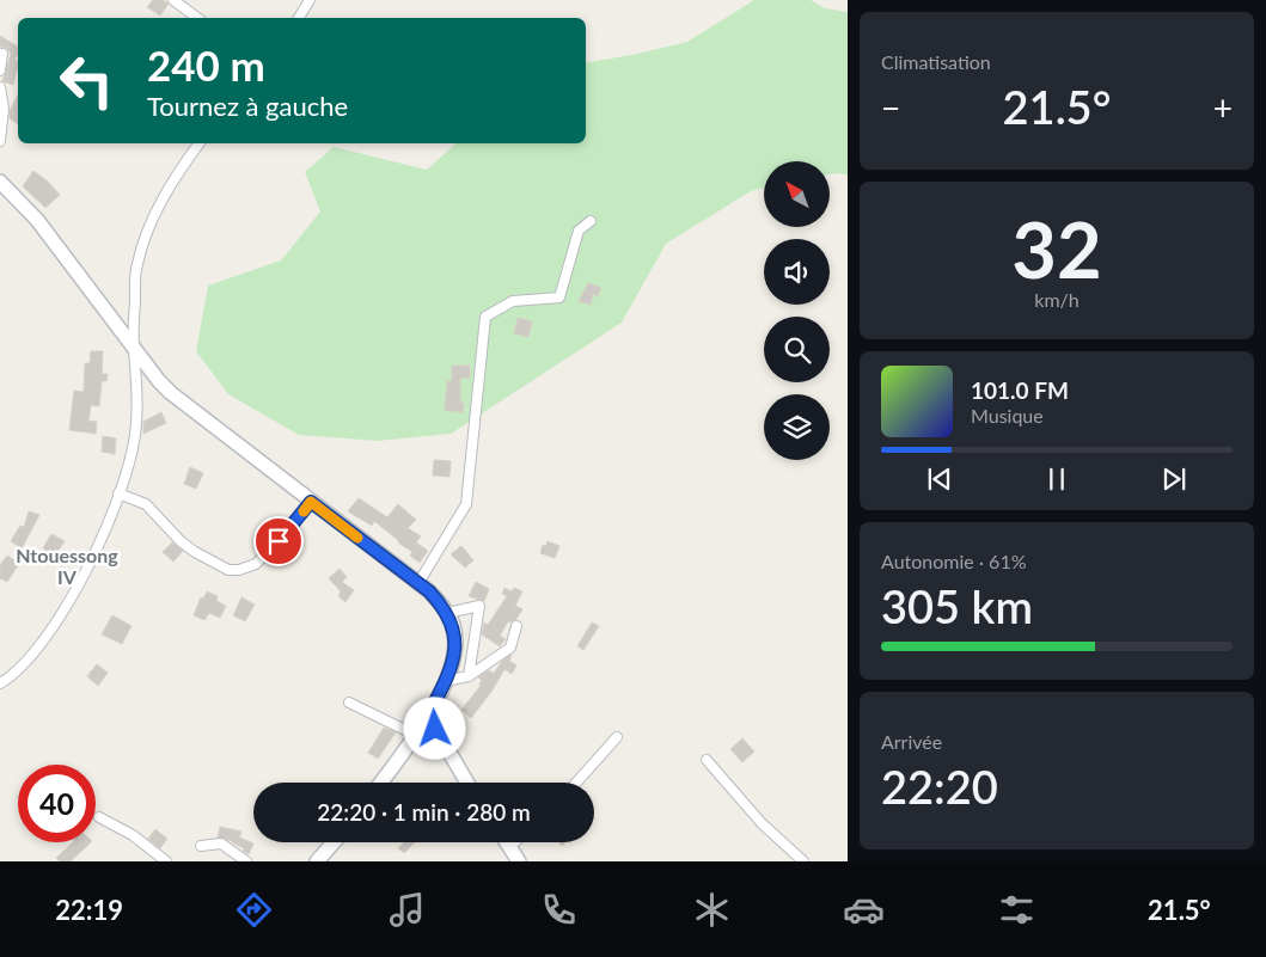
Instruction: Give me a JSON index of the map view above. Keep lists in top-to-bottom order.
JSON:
{
  "districts": ["Ntouessong IV"],
  "north": "top left",
  "page": {
    "tile": [
      "Climatisation",
      ["32", "km/h"],
      ["Autonomie · 61%", "305 km"],
      ["Arrivée", "22:20"]
    ],
    "turn": ["240 m", "Tournez à gauche"],
    "heat": ["−", "21.5°", "+"],
    "song": ["101.0 FM", "Musique"],
    "limit": "40",
    "trip": "22:20 · 1 min · 280 m",
    "tabs": ["22:19", "21.5°"]
  }
}
